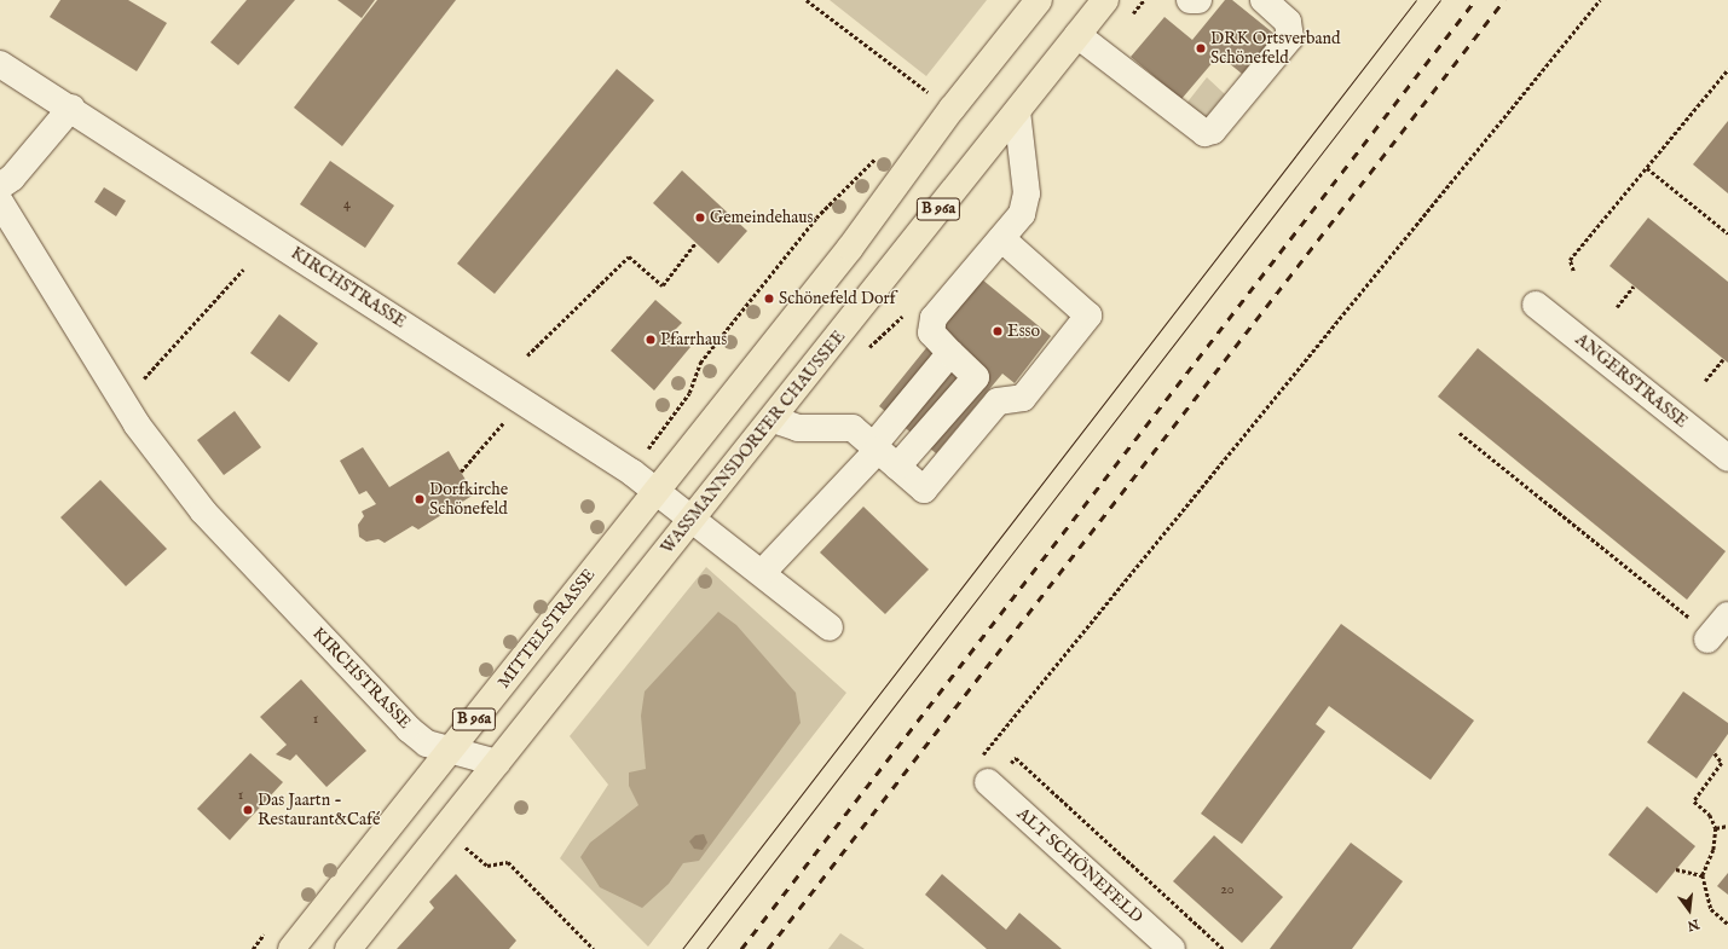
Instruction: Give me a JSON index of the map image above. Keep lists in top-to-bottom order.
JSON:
{
  "streets": {
    "main road": ["B 96a", "WASSMANNSDORFER CHAUSSEE", "MITTELSTRASSE"],
    "street": ["KIRCHSTRASSE", "ANGERSTRASSE", "ALT SCHÖNEFELD"]
  },
  "crossings": [
    ["B 96a", "KIRCHSTRASSE"],
    ["B 96a", "MITTELSTRASSE"],
    ["KIRCHSTRASSE", "WASSMANNSDORFER CHAUSSEE"],
    ["KIRCHSTRASSE", "MITTELSTRASSE"]
  ],
  "places": [
    "DRK Ortsverband Schönefeld",
    "Gemeindehaus",
    "Schönefeld Dorf",
    "Esso",
    "Pfarrhaus",
    "Dorfkirche Schönefeld",
    "Das Jaartn - Restaurant&Café"
  ],
  "house_numbers": [
    "4",
    "1",
    "1",
    "20"
  ],
  "north": "bottom"
}
